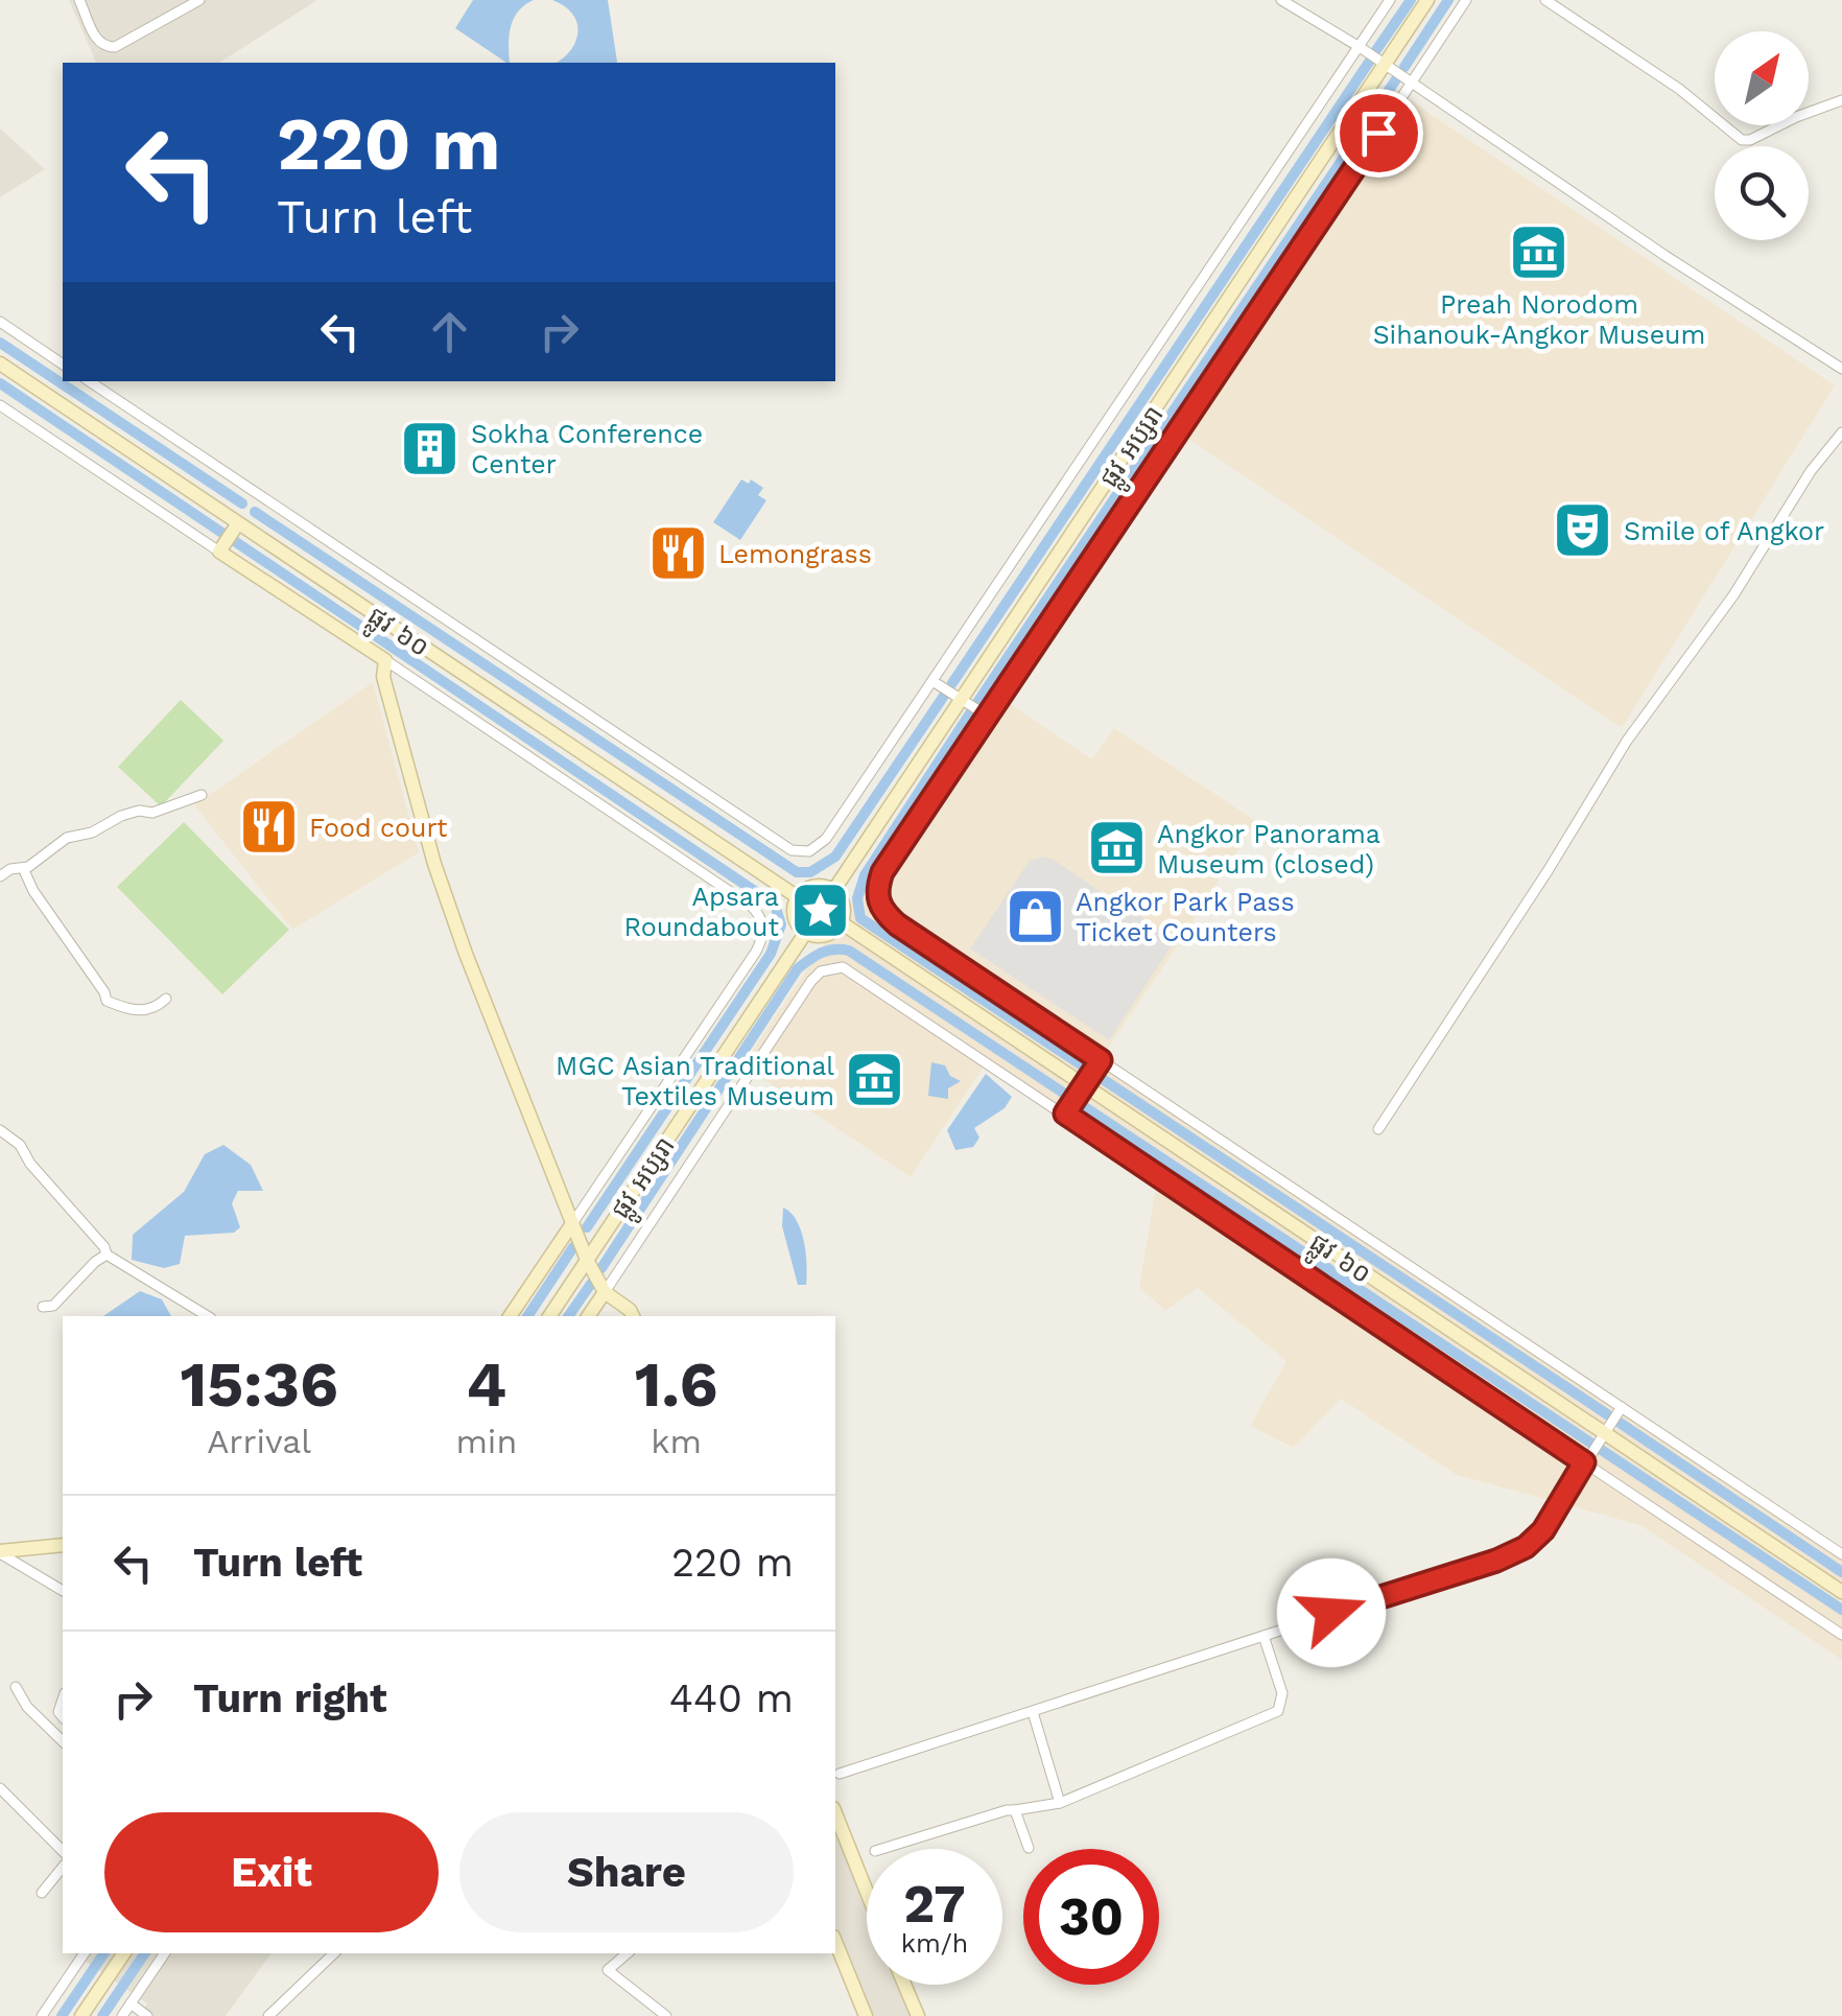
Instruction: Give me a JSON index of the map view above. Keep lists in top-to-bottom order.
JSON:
{
  "streets": {
    "main road": ["ផ្លូវ អប្សរា", "ផ្លូវ ៦០"]
  },
  "crossings": [
    ["ផ្លូវ អប្សរា", "ផ្លូវ ៦០"]
  ],
  "places": {
    "museum": ["Preah Norodom Sihanouk-Angkor Museum", "Angkor Panorama Museum (closed)", "MGC Asian Traditional Textiles Museum"],
    "building": ["Sokha Conference Center"],
    "theatre": ["Smile of Angkor"],
    "restaurant": ["Lemongrass", "Food court"],
    "place": ["Apsara Roundabout"],
    "shop": ["Angkor Park Pass Ticket Counters"]
  },
  "north": "top right",
  "page": {
    "turn": ["220 m", "Turn left"],
    "eta": [
      "15:36",
      "Arrival",
      "4",
      "min",
      "1.6",
      "km"
    ],
    "list": [
      {
        "name": "Turn left",
        "value": "220 m"
      },
      {
        "name": "Turn right",
        "value": "440 m"
      }
    ],
    "buttons": ["Exit", "Share"],
    "speed": "27 km/h",
    "limit": "30"
  }
}
